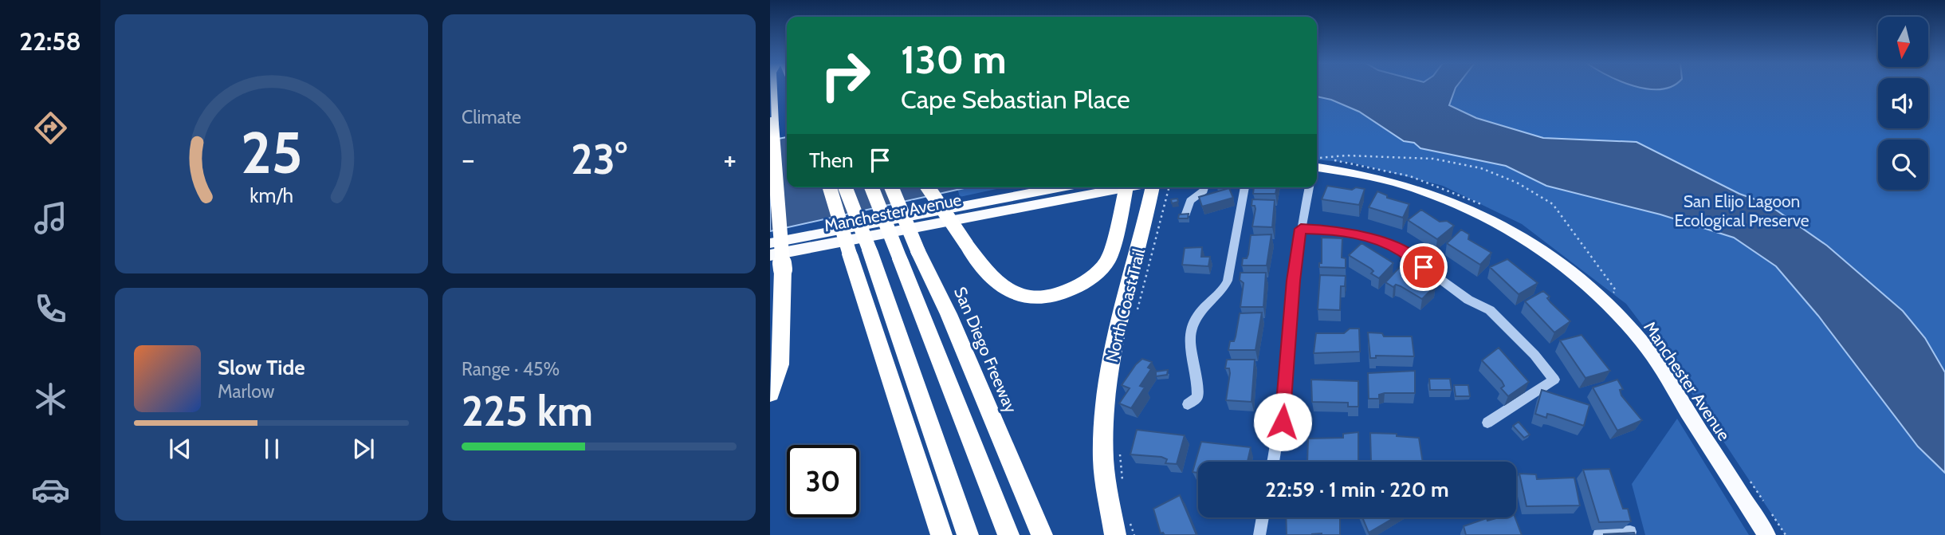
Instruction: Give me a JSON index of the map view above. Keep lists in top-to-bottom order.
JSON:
{
  "streets": {
    "highway": ["San Diego Freeway"],
    "main road": ["Manchester Avenue"],
    "path": ["North Coast Trail"]
  },
  "parks": ["San Elijo Lagoon Ecological Preserve"],
  "north": "bottom",
  "page": {
    "tabs": "22:58",
    "tile": [
      "Climate",
      ["Range · 45%", "225 km"]
    ],
    "turn": ["130 m", "Cape Sebastian Place"],
    "then": "Then",
    "heat": ["−", "23°", "+"],
    "song": ["Slow Tide", "Marlow"],
    "limit": "30",
    "trip": "22:59 · 1 min · 220 m",
    "gauge": ["25", "km/h"]
  }
}
